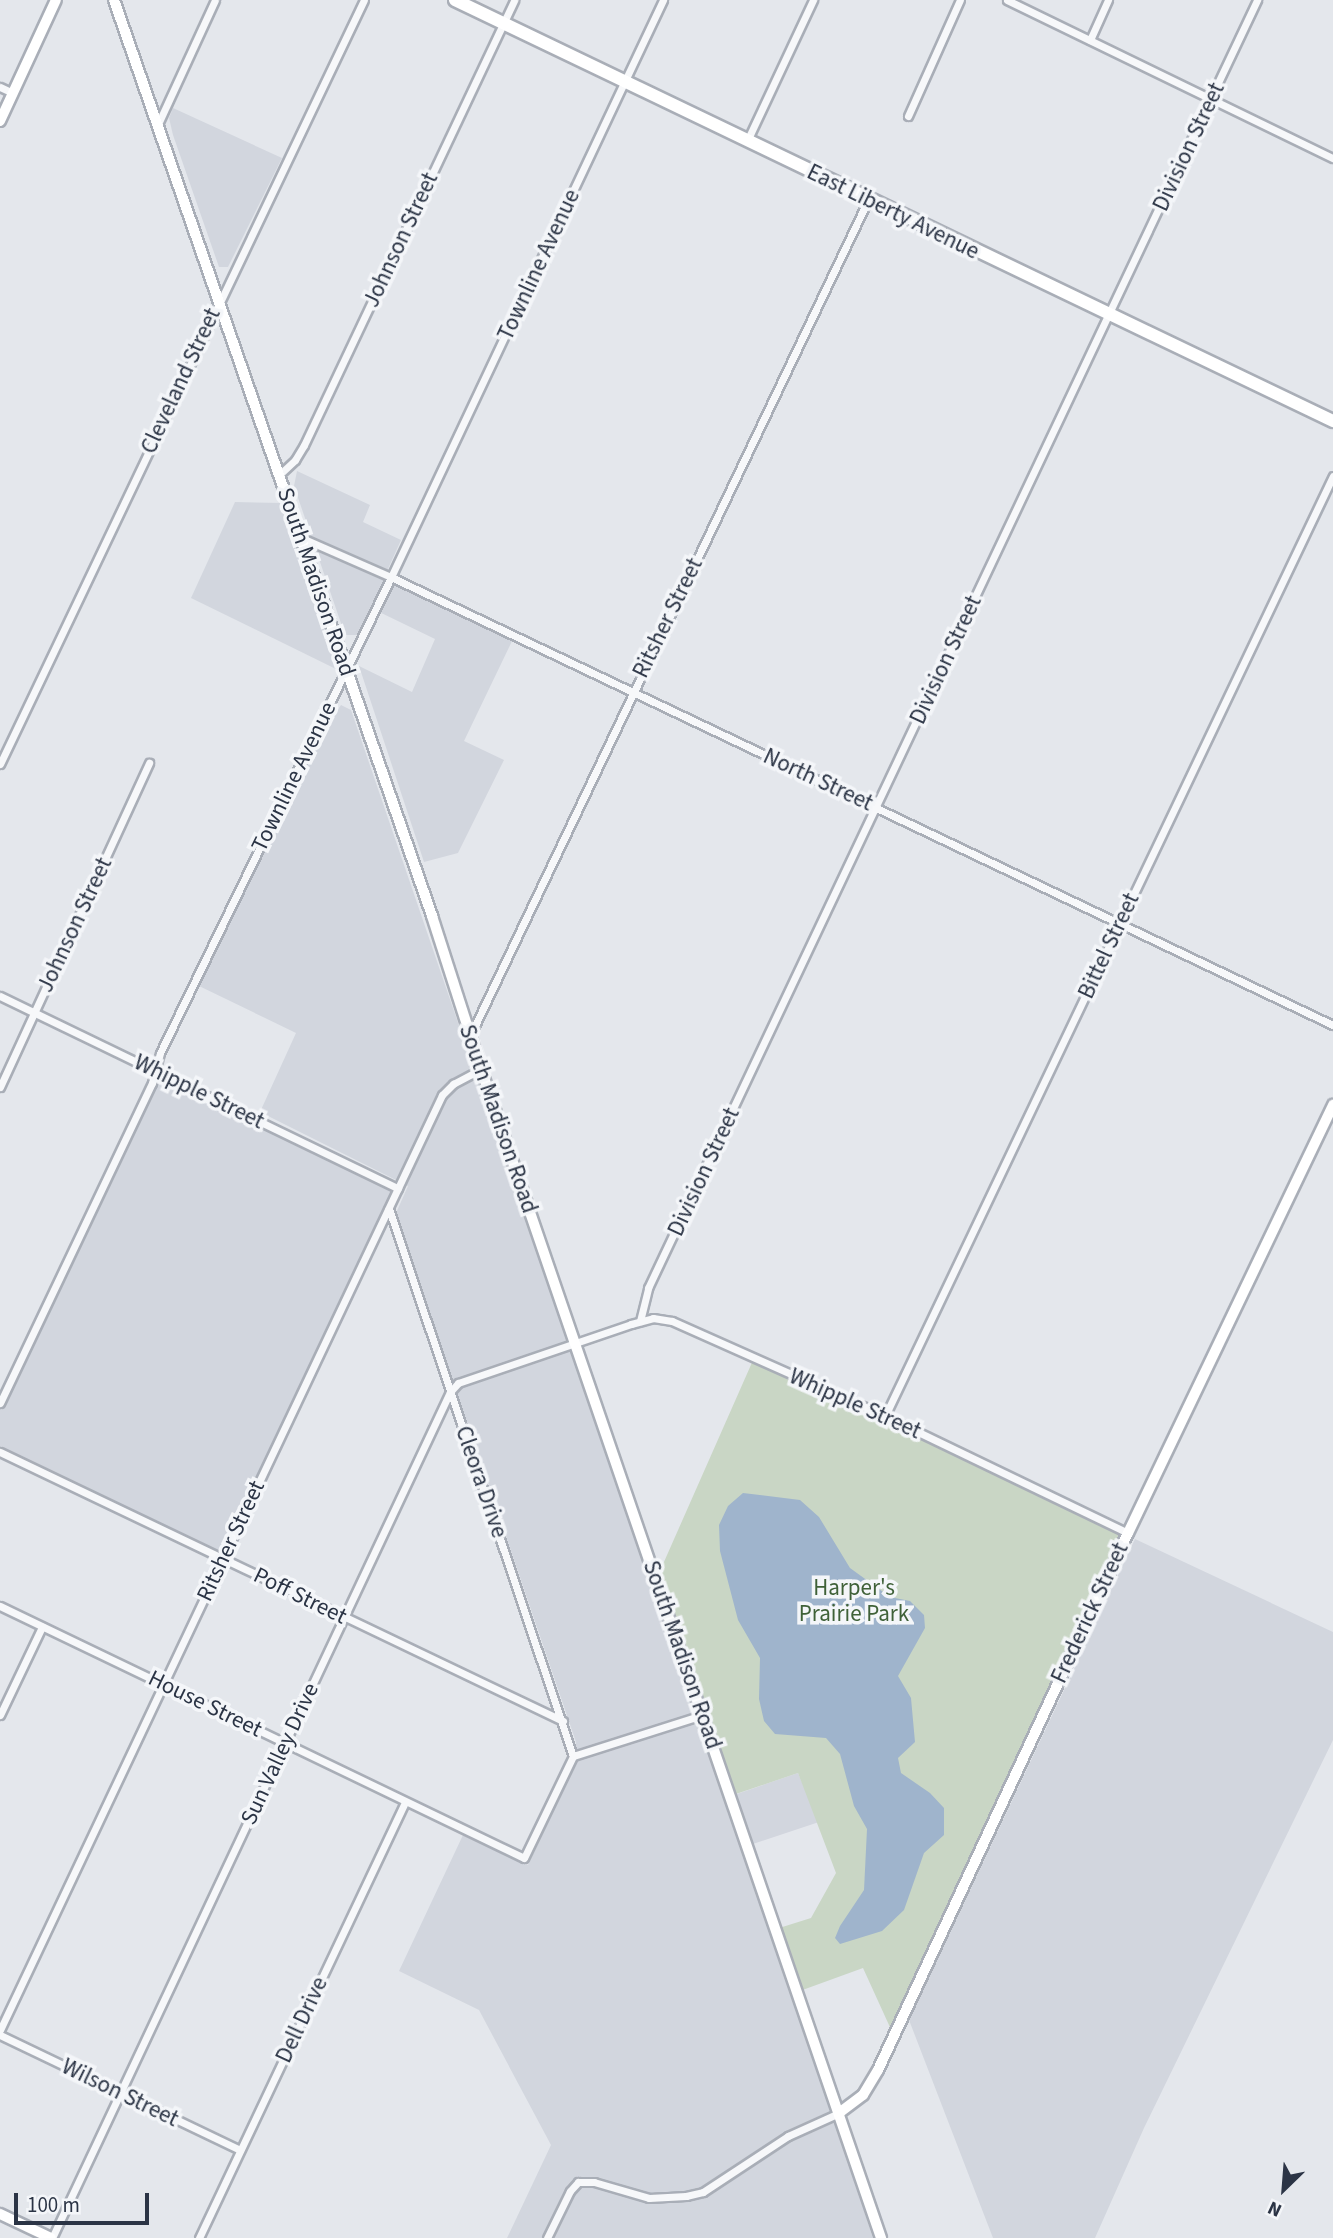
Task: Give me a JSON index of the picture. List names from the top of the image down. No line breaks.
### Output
{"streets":{"main road":["East Liberty Avenue","South Madison Road","Frederick Street"],"street":["Division Street","Johnson Street","Townline Avenue","Cleveland Street","Ritsher Street","North Street","Bittel Street","Whipple Street","Cleora Drive","Poff Street","House Street","Sun Valley Drive","Dell Drive","Wilson Street"]},"crossings":[["Division Street","East Liberty Avenue"],["Division Street","North Street"],["Division Street","Whipple Street"],["East Liberty Avenue","Johnson Street"],["East Liberty Avenue","Townline Avenue"],["East Liberty Avenue","Ritsher Street"],["Johnson Street","South Madison Road"],["Johnson Street","Whipple Street"],["Townline Avenue","South Madison Road"],["Townline Avenue","North Street"],["Townline Avenue","Whipple Street"],["Cleveland Street","South Madison Road"],["South Madison Road","Ritsher Street"],["South Madison Road","North Street"],["South Madison Road","Whipple Street"],["South Madison Road","Frederick Street"],["Ritsher Street","North Street"],["Ritsher Street","Whipple Street"],["Ritsher Street","Cleora Drive"],["Ritsher Street","Poff Street"],["Ritsher Street","House Street"],["Ritsher Street","Wilson Street"],["North Street","Bittel Street"],["Bittel Street","Whipple Street"],["Whipple Street","Frederick Street"],["Cleora Drive","Poff Street"],["Cleora Drive","House Street"],["Cleora Drive","Sun Valley Drive"],["Poff Street","Sun Valley Drive"],["House Street","Sun Valley Drive"],["House Street","Dell Drive"],["Sun Valley Drive","Wilson Street"],["Dell Drive","Wilson Street"]],"parks":["Harper's Prairie Park"],"scale_bar":"100 m","north":"bottom left"}
